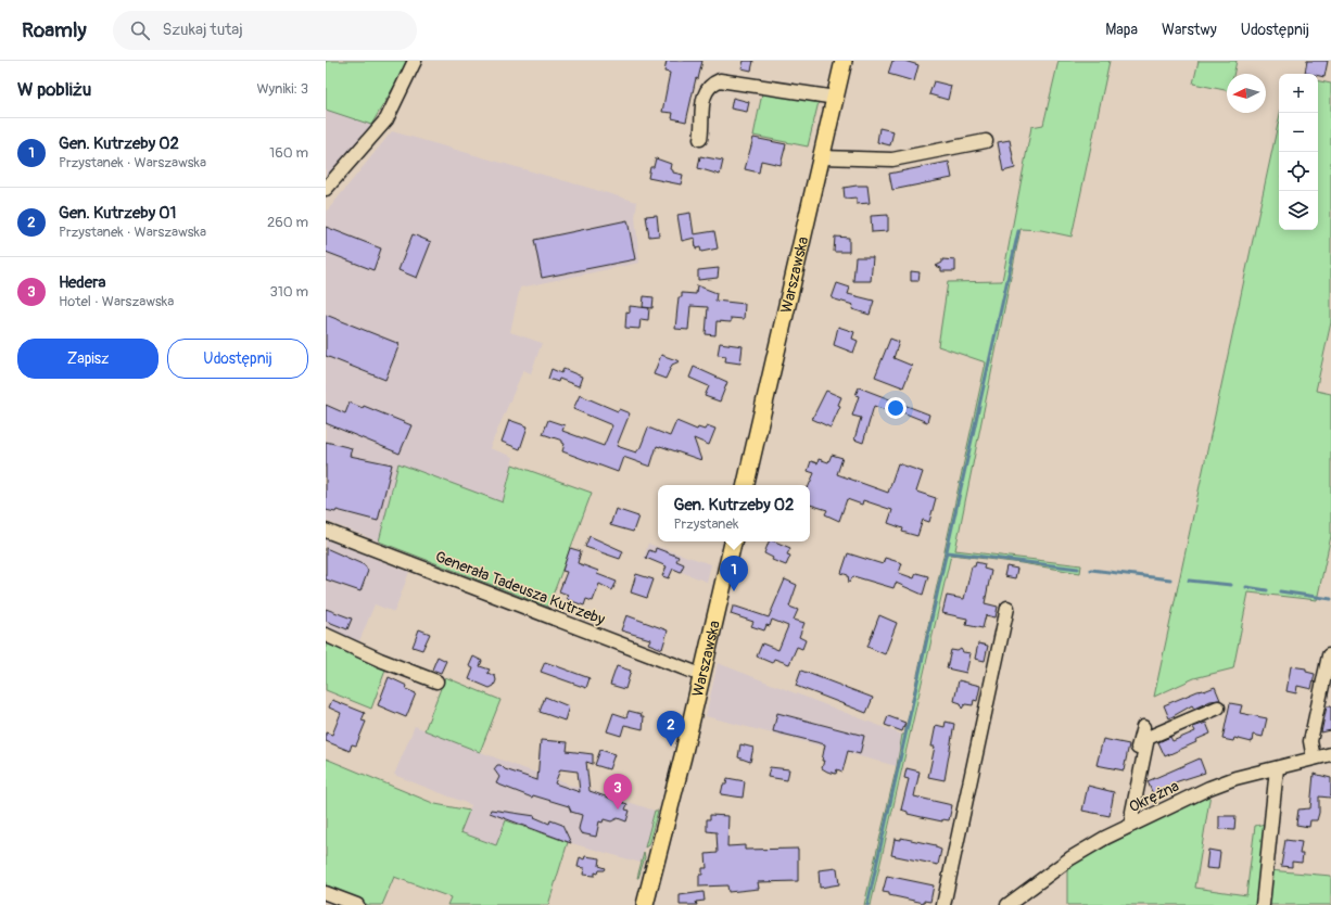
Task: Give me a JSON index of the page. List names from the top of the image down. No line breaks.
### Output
{"streets":{"main road":["Warszawska"],"street":["Generała Tadeusza Kutrzeby","Okrężna"]},"crossings":[["Warszawska","Generała Tadeusza Kutrzeby"]],"north":"left","page":{"header":"Roamly","search":"Szukaj tutaj","nav":["Mapa","Warstwy","Udostępnij"],"heading":["W pobliżu","Wyniki: 3"],"map_buttons":["+","−"],"list":[{"mark":"1","name":"Gen. Kutrzeby 02","note":"Przystanek · Warszawska","value":"160 m"},{"mark":"2","name":"Gen. Kutrzeby 01","note":"Przystanek · Warszawska","value":"260 m"},{"mark":"3","name":"Hedera","note":"Hotel · Warszawska","value":"310 m"}],"buttons":["Zapisz","Udostępnij"],"popup":["Gen. Kutrzeby 02","Przystanek"],"pins":["1","2","3"]}}
